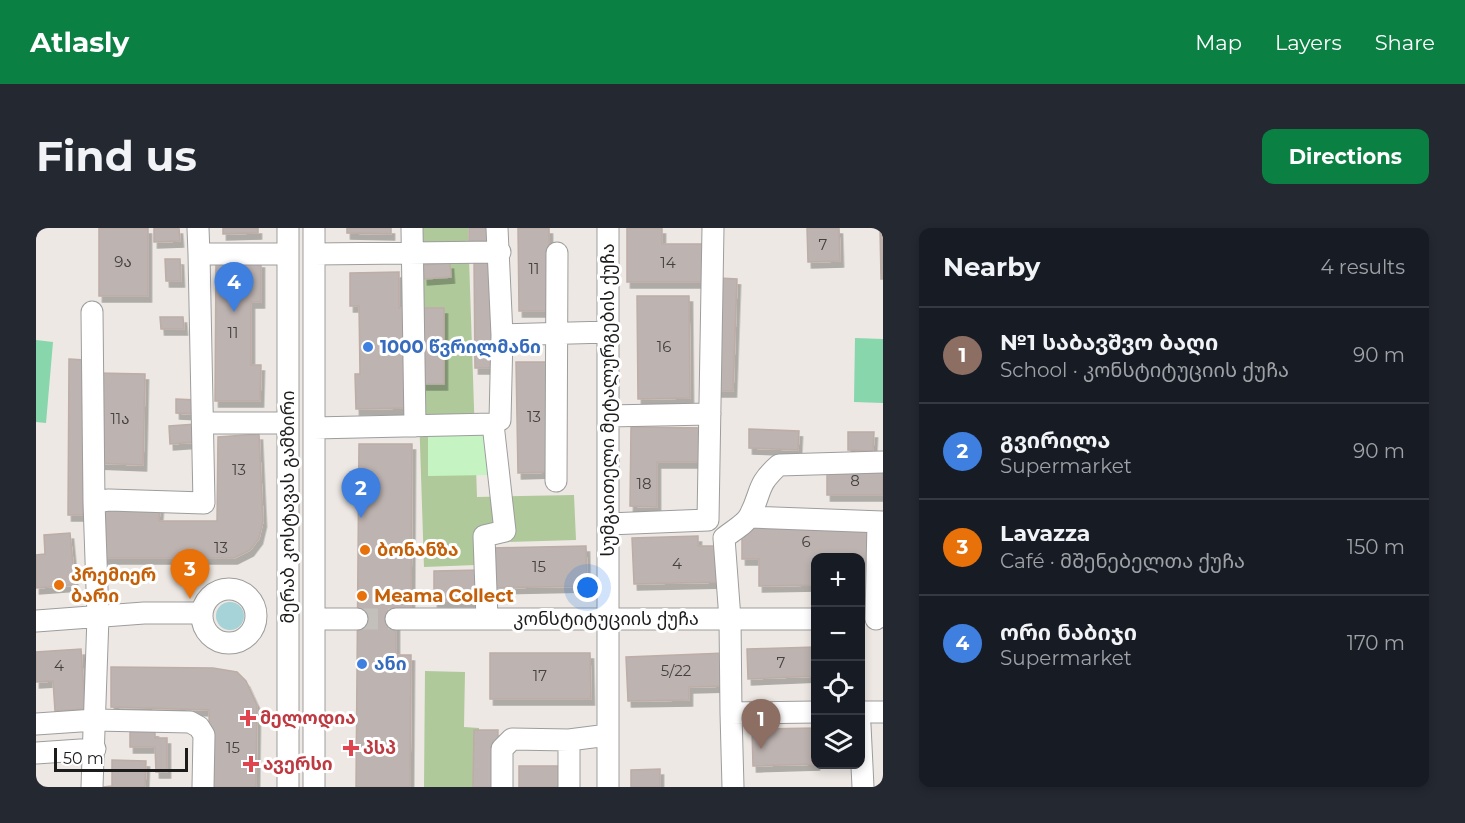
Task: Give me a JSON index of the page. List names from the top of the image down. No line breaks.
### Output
{"streets":{"street":["სუმგაითელი მეტალურგების ქუჩა","მერაბ კოსტავას გამზირი","კონსტიტუციის ქუჩა"]},"crossings":[["სუმგაითელი მეტალურგების ქუჩა","კონსტიტუციის ქუჩა"]],"places":{"other":["1000 წვრილმანი","ბონანზა","პრემიერ ბარი","Meama Collect","ანი"],"health":["მელოდია","პსპ","ავერსი"]},"house_numbers":["7","9ა","14","11","11","16","13","11ა","13","8","18","6","13","4","15","7","4","5/22","17","15"],"scale_bar":"50 m","page":{"header":"Atlasly","nav":["Map","Layers","Share"],"buttons":"Directions","title":"Find us","heading":["Nearby","4 results"],"pins":["4","2","3","1"],"list":[{"mark":"1","name":"№1 საბავშვო ბაღი","note":"School · კონსტიტუციის ქუჩა","value":"90 m"},{"mark":"2","name":"გვირილა","note":"Supermarket","value":"90 m"},{"mark":"3","name":"Lavazza","note":"Café · მშენებელთა ქუჩა","value":"150 m"},{"mark":"4","name":"ორი ნაბიჯი","note":"Supermarket","value":"170 m"}],"map_buttons":["+","−"],"scale":"50 m"}}
